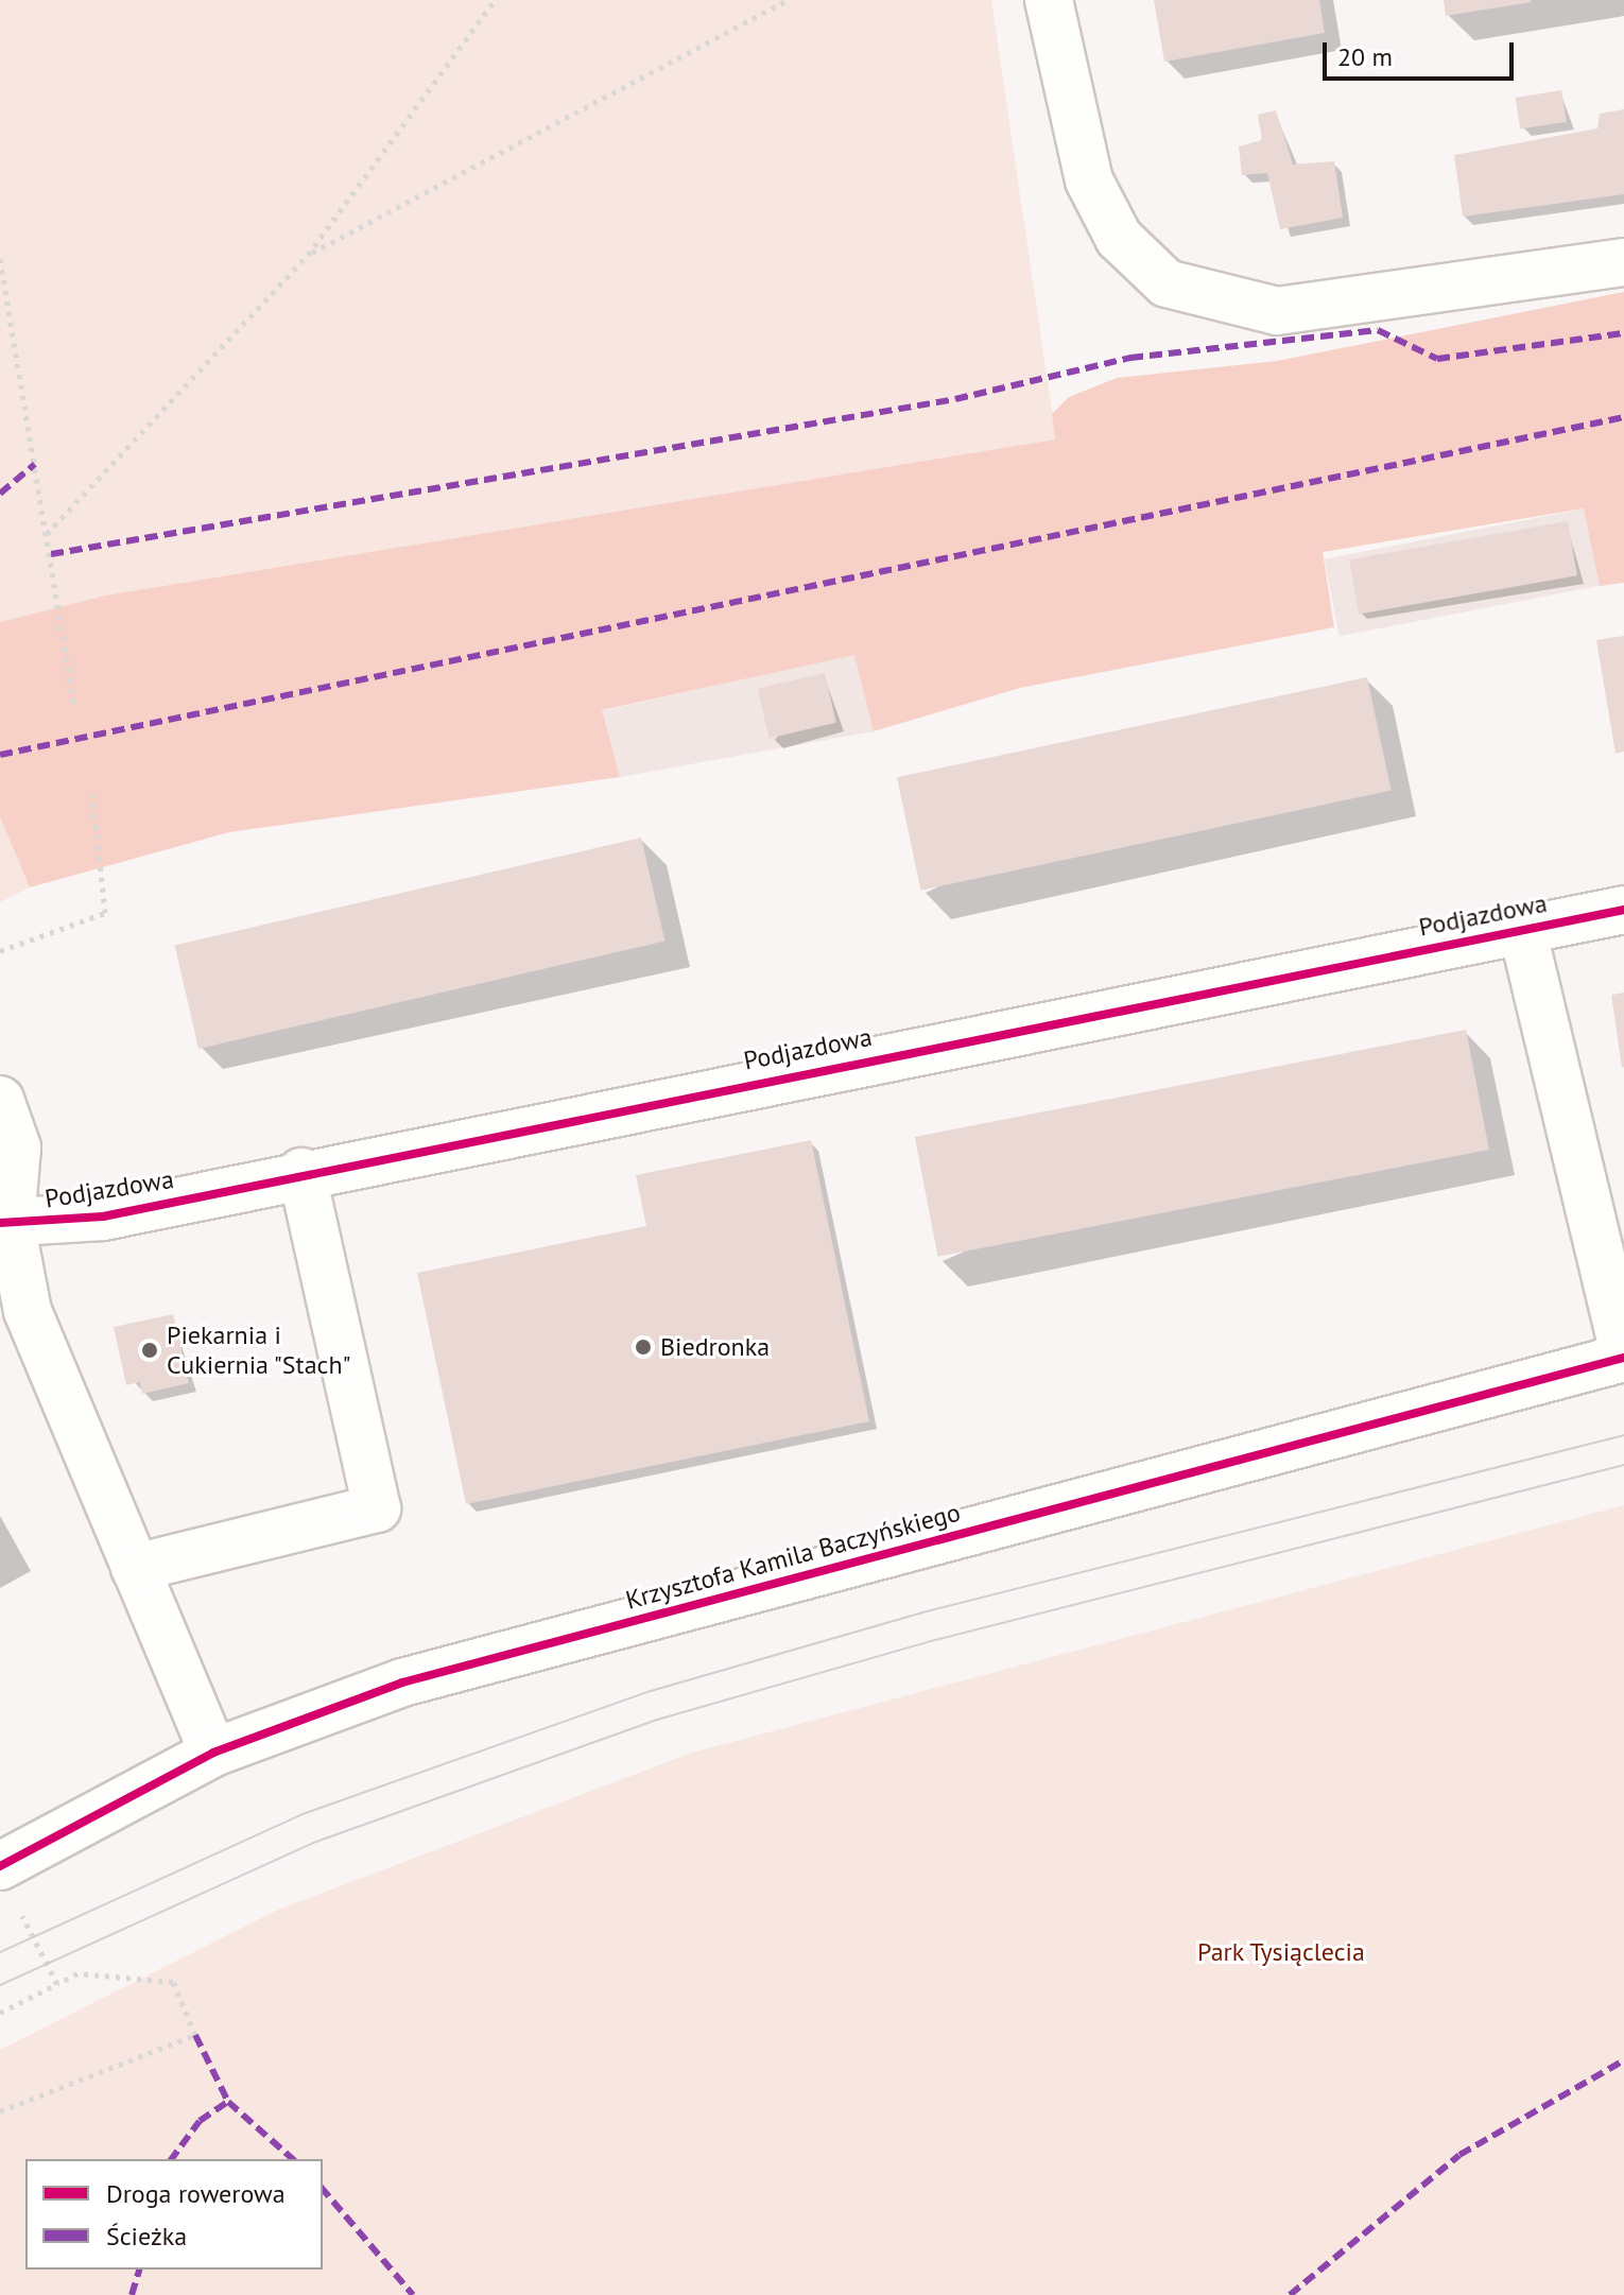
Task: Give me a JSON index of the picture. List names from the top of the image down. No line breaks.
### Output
{"streets":{"street":["Podjazdowa","Krzysztofa Kamila Baczyńskiego"]},"parks":["Park Tysiąclecia"],"places":["Biedronka","Piekarnia i Cukiernia \"Stach\""],"legend":["Droga rowerowa","Ścieżka"],"scale_bar":"20 m"}
